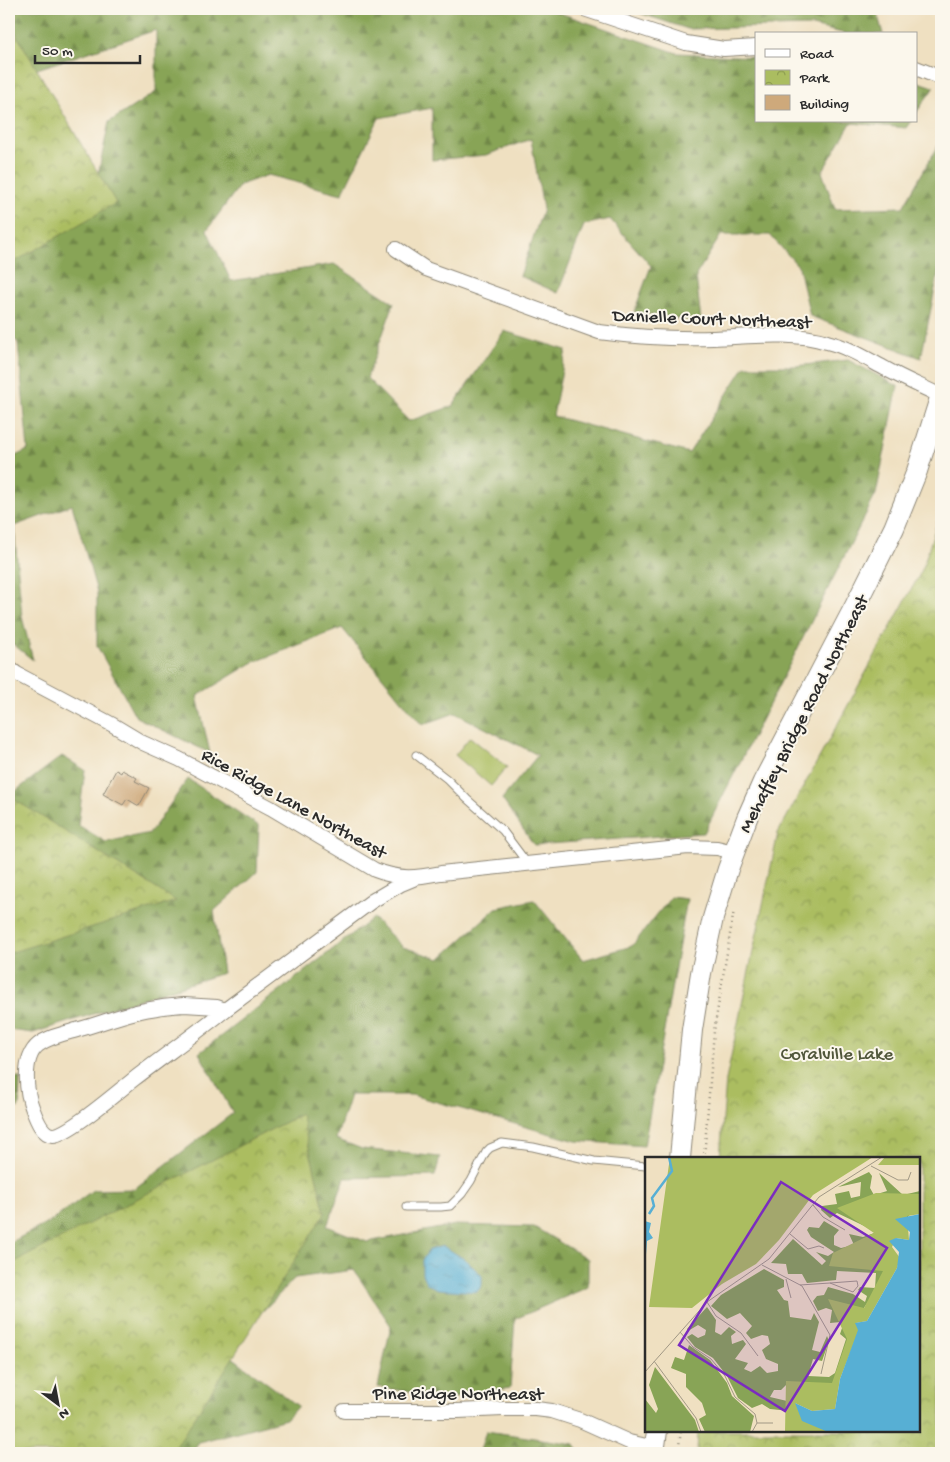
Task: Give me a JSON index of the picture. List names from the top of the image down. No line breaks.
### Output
{"streets":{"main road":["Mehaffey Bridge Road Northeast"],"street":["Danielle Court Northeast","Rice Ridge Lane Northeast","Pine Ridge Northeast"]},"crossings":[["Danielle Court Northeast","Mehaffey Bridge Road Northeast"],["Mehaffey Bridge Road Northeast","Rice Ridge Lane Northeast"]],"parks":["Coralville Lake"],"legend":["Road","Park","Building"],"scale_bar":"50 m","north":"bottom right"}
